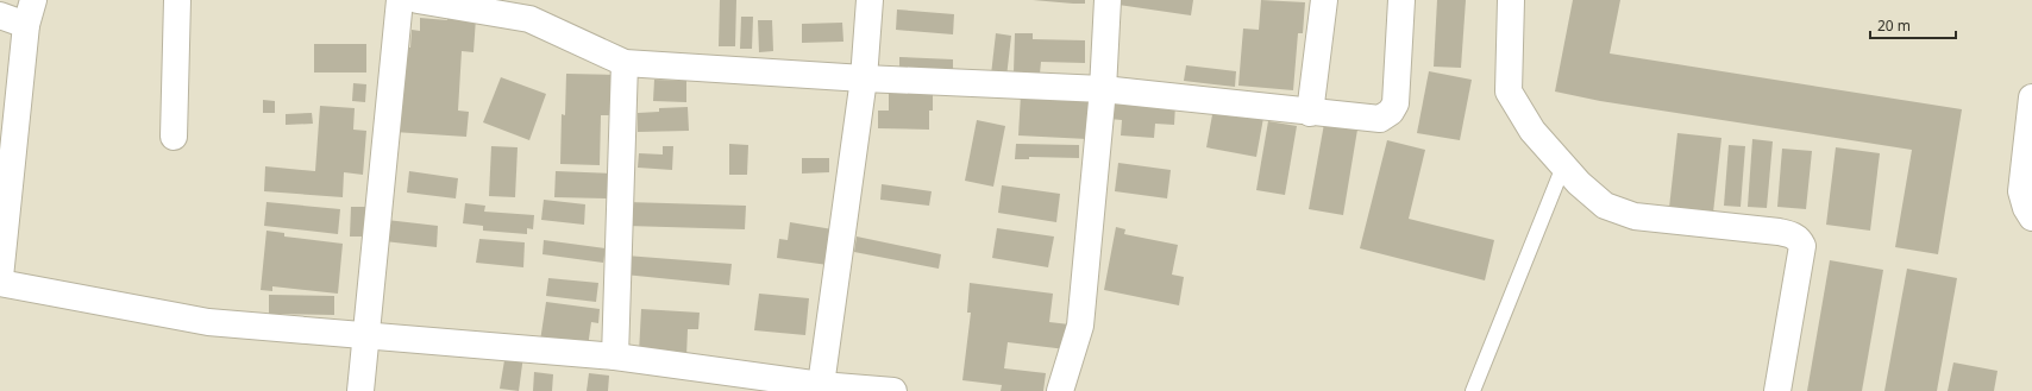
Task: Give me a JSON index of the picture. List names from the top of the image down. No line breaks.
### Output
{"scale_bar":"20 m"}
